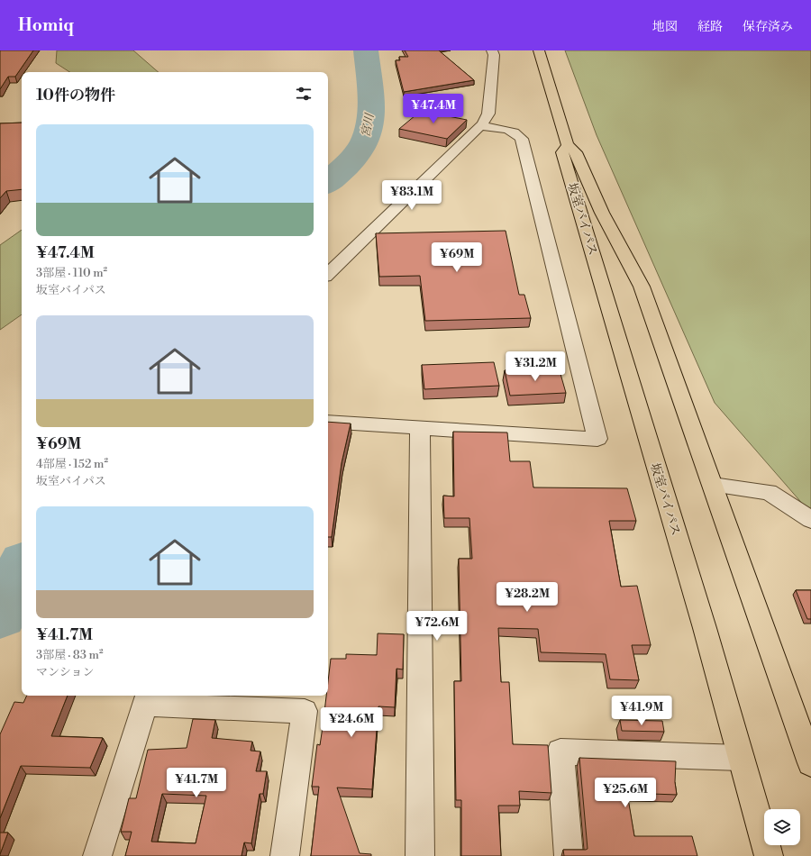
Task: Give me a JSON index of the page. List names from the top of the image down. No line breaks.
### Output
{"streets":{"highway":["坂室バイパス"]},"water":["宮川"],"page":{"header":"Homiq","nav":["地図","経路","保存済み"],"heading":"10件の物件","price":["¥47.4M","¥83.1M","¥69M","¥31.2M","¥28.2M","¥72.6M","¥41.9M","¥24.6M","¥41.7M","¥25.6M"],"list":[{"name":"¥47.4M","note":"3部屋 · 110 m² · 坂室バイパス"},{"name":"¥69M","note":"4部屋 · 152 m² · 坂室バイパス"},{"name":"¥41.7M","note":"3部屋 · 83 m² · マンション"}]}}
